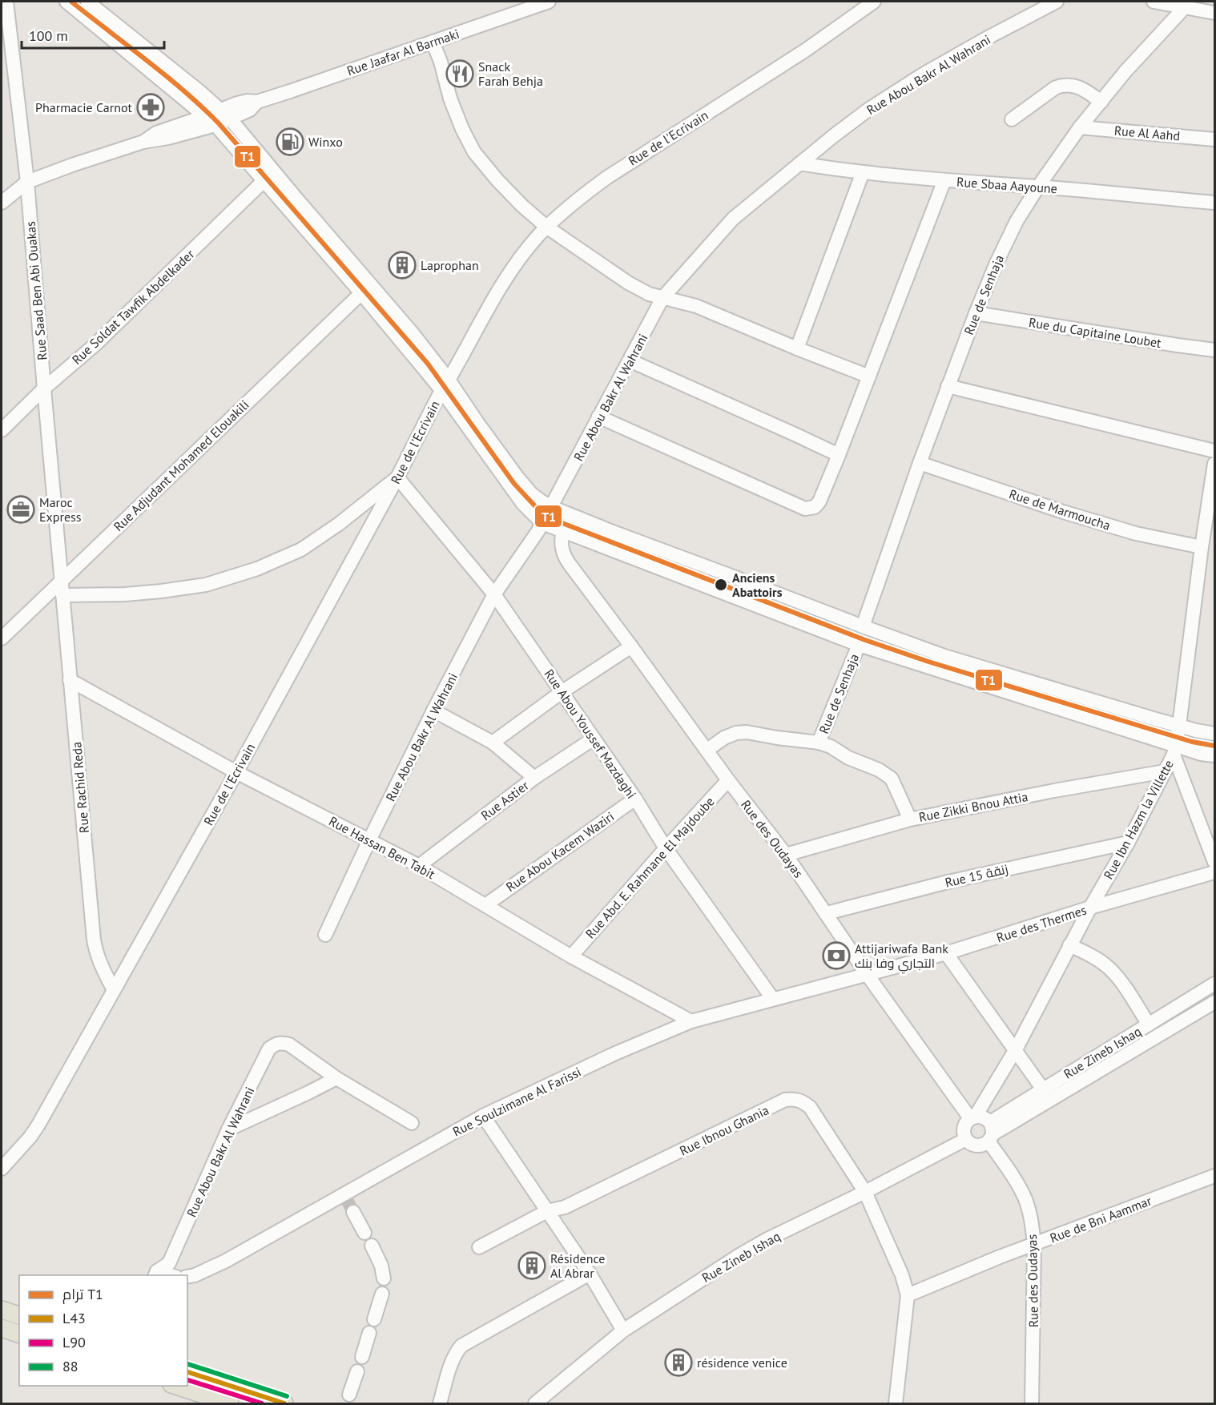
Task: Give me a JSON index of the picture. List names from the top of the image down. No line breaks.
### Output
{"streets":{"street":["Rue Jaafar Al Barmaki","Rue Abou Bakr Al Wahrani","Rue Al Aahd","Rue de l'Ecrivain","Rue Sbaa Aayoune","Rue Saad Ben Abi Ouakas","Rue de Senhaja","Rue Soldat Tawfik Abdelkader","Rue du Capitaine Loubet","Rue Adjudant Mohamed Elouakili","Rue de Marmoucha","Rue Abou Youssef Mazdaghi","Rue Rachid Reda","Rue Astier","Rue Zikki Bnou Attia","Rue Ibn Hazm la Villette","Rue des Oudayas","Rue Hassan Ben Tabit","Rue Abou Kacem Waziri","Rue Abd. E. Rahmane El Majdoube","Rue 15 زنقة","Rue des Thermes","Rue Zineb Ishaq","Rue Soulzimane Al Farissi","Rue Ibnou Ghania","Rue de Bni Aammar"]},"crossings":[["Rue Jaafar Al Barmaki","Rue Saad Ben Abi Ouakas"],["Rue Abou Bakr Al Wahrani","Rue Sbaa Aayoune"],["Rue Abou Bakr Al Wahrani","Rue Abou Youssef Mazdaghi"],["Rue Abou Bakr Al Wahrani","Rue Hassan Ben Tabit"],["Rue Al Aahd","Rue de Senhaja"],["Rue de l'Ecrivain","Rue Abou Youssef Mazdaghi"],["Rue de l'Ecrivain","Rue Rachid Reda"],["Rue de l'Ecrivain","Rue Hassan Ben Tabit"],["Rue Sbaa Aayoune","Rue de Senhaja"],["Rue Saad Ben Abi Ouakas","Rue Soldat Tawfik Abdelkader"],["Rue Saad Ben Abi Ouakas","Rue Adjudant Mohamed Elouakili"],["Rue Saad Ben Abi Ouakas","Rue Rachid Reda"],["Rue de Senhaja","Rue du Capitaine Loubet"],["Rue de Senhaja","Rue de Marmoucha"],["Rue Adjudant Mohamed Elouakili","Rue Rachid Reda"],["Rue de Marmoucha","Rue Ibn Hazm la Villette"],["Rue Abou Youssef Mazdaghi","Rue Astier"],["Rue Abou Youssef Mazdaghi","Rue Abou Kacem Waziri"],["Rue Abou Youssef Mazdaghi","Rue Abd. E. Rahmane El Majdoube"],["Rue Abou Youssef Mazdaghi","Rue Soulzimane Al Farissi"],["Rue Rachid Reda","Rue Hassan Ben Tabit"],["Rue Astier","Rue Hassan Ben Tabit"],["Rue Zikki Bnou Attia","Rue Ibn Hazm la Villette"],["Rue Zikki Bnou Attia","Rue des Oudayas"],["Rue Ibn Hazm la Villette","Rue des Oudayas"],["Rue Ibn Hazm la Villette","Rue 15 زنقة"],["Rue Ibn Hazm la Villette","Rue des Thermes"],["Rue Ibn Hazm la Villette","Rue Zineb Ishaq"],["Rue des Oudayas","Rue Abd. E. Rahmane El Majdoube"],["Rue des Oudayas","Rue 15 زنقة"],["Rue des Oudayas","Rue des Thermes"],["Rue des Oudayas","Rue Zineb Ishaq"],["Rue des Oudayas","Rue Soulzimane Al Farissi"],["Rue des Oudayas","Rue de Bni Aammar"],["Rue Hassan Ben Tabit","Rue Abou Kacem Waziri"],["Rue Hassan Ben Tabit","Rue Abd. E. Rahmane El Majdoube"],["Rue Hassan Ben Tabit","Rue Soulzimane Al Farissi"],["Rue des Thermes","Rue Soulzimane Al Farissi"],["Rue Zineb Ishaq","Rue Ibnou Ghania"],["Rue Ibnou Ghania","Rue de Bni Aammar"]],"places":{"restaurant":["Snack Farah Behja"],"pharmacy":["Pharmacie Carnot"],"fuel station":["Winxo"],"building":["Laprophan","Résidence Al Abrar","résidence venice"],"office":["Maroc Express"],"other":["Anciens Abattoirs"],"bank":["Attijariwafa Bank التجاري وفا بنك"]},"lines":["tram line T1","transit line 88","transit line L43","transit line L90"],"legend":["ترام T1","L43","L90","88"],"scale_bar":"100 m"}
